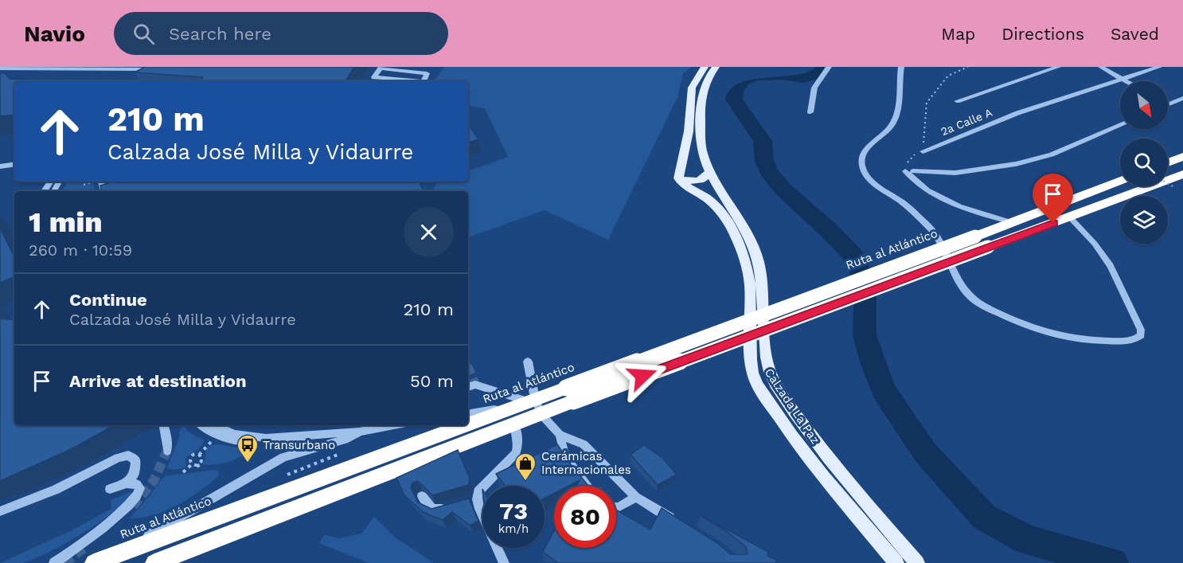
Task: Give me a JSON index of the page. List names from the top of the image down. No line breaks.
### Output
{"streets":{"highway":["Ruta al Atlántico"],"main road":["Calzada La Paz"],"street":["2a Calle A"]},"places":{"bus stop":["Transurbano"],"shop":["Cerámicas Internacionales"]},"north":"bottom right","page":{"header":"Navio","search":"Search here","nav":["Map","Directions","Saved"],"turn":["210 m","Calzada José Milla y Vidaurre"],"heading":["1 min","260 m · 10:59"],"list":[{"name":"Continue","note":"Calzada José Milla y Vidaurre","value":"210 m"},{"name":"Arrive at destination","value":"50 m"}],"speed":"73 km/h","limit":"80"}}
